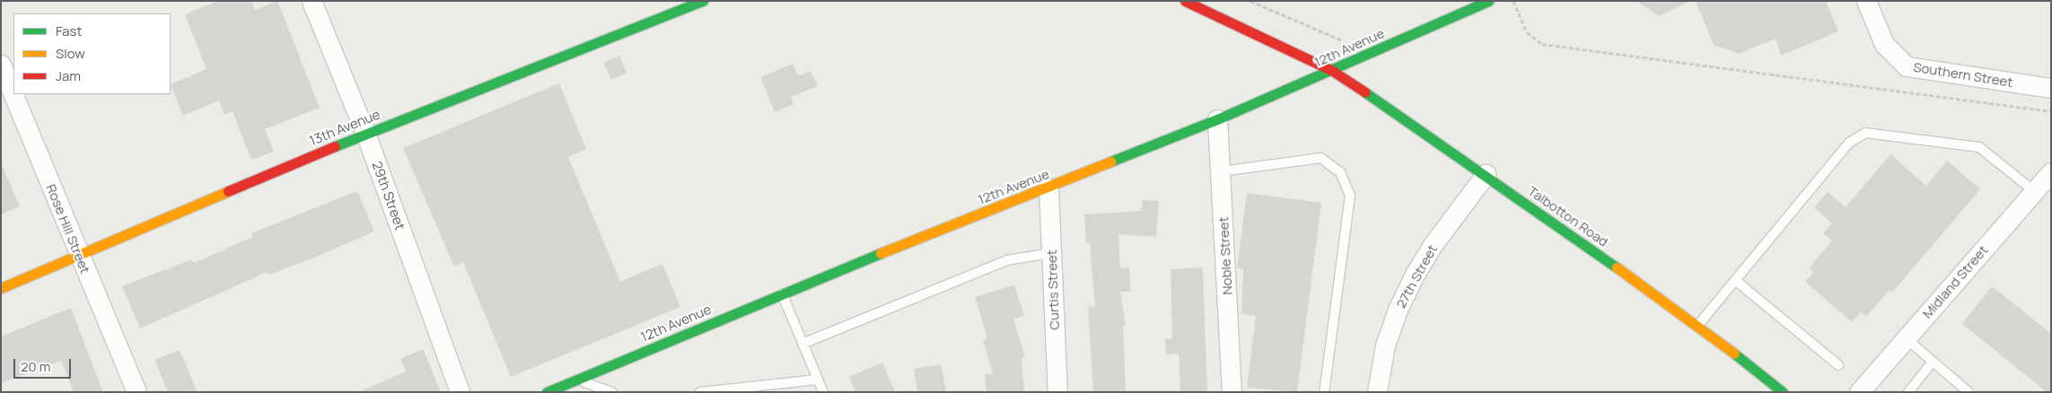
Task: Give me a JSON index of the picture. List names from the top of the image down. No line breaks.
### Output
{"streets":{"street":["12th Avenue","Southern Street","13th Avenue","29th Street","Talbotton Road","Rose Hill Street","Noble Street","27th Street","Midland Street","Curtis Street"]},"crossings":[["12th Avenue","Talbotton Road"],["12th Avenue","Noble Street"],["12th Avenue","Curtis Street"],["13th Avenue","29th Street"],["13th Avenue","Rose Hill Street"],["Talbotton Road","27th Street"]],"legend":["Fast","Slow","Jam"],"scale_bar":"20 m"}
